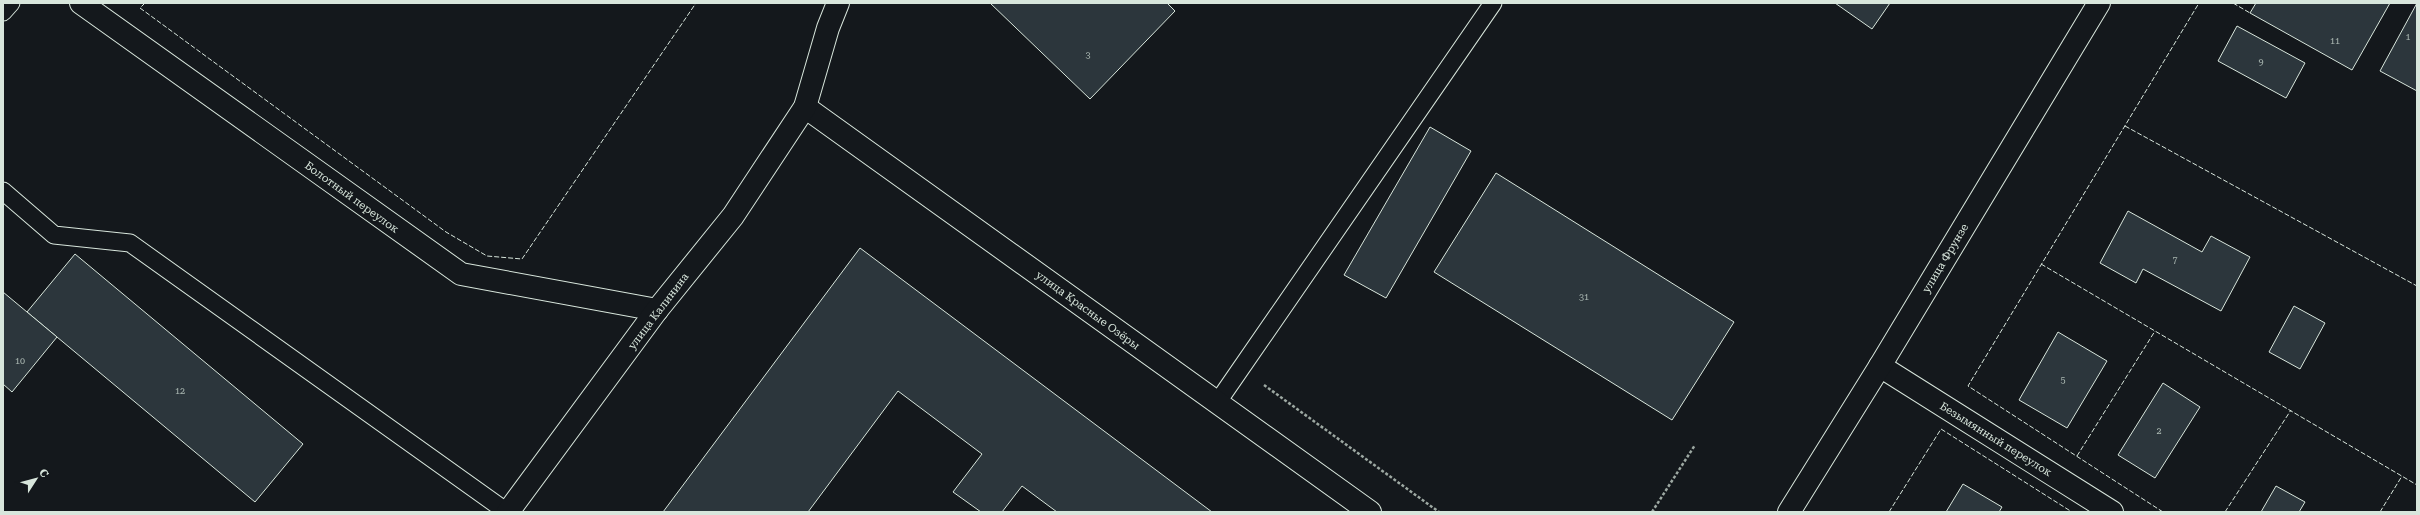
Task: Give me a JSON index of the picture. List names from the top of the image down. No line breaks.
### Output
{"streets":{"street":["Болотный переулок","улица Фрунзе","улица Красные Озёры","улица Калинина","Безымянный переулок"]},"crossings":[["Болотный переулок","улица Калинина"],["улица Фрунзе","Безымянный переулок"],["улица Красные Озёры","улица Калинина"]],"house_numbers":["1","11","3","9","7","31","10","5","12","2"],"north":"top right"}
